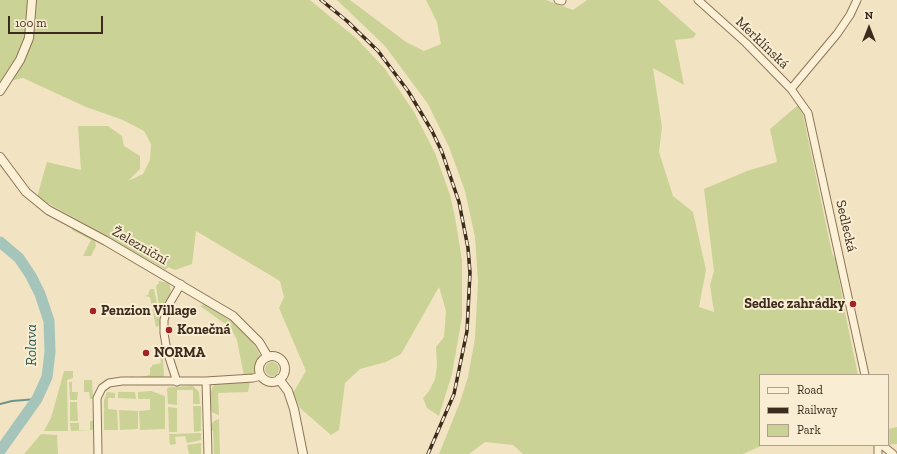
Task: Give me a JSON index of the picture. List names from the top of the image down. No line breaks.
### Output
{"streets":{"street":["Merklínská","Sedlecká","Železniční"]},"crossings":[["Merklínská","Sedlecká"]],"water":["Rolava"],"places":["Sedlec zahrádky","Penzion Village","Konečná","NORMA"],"legend":["Road","Railway","Park"],"scale_bar":"100 m","north":"top"}
